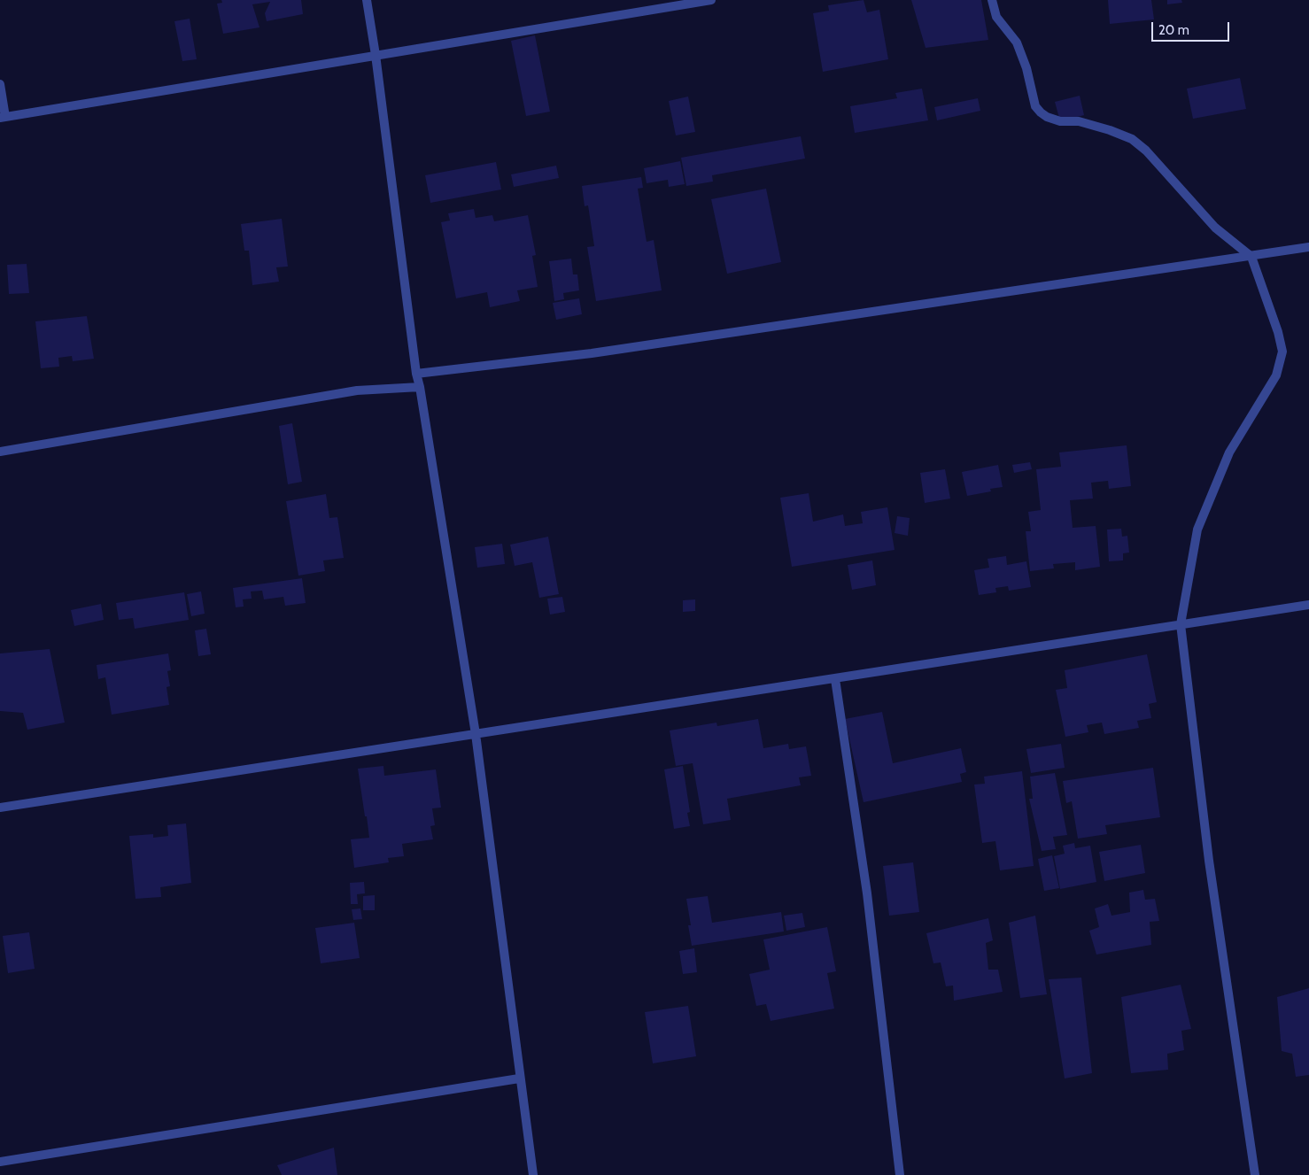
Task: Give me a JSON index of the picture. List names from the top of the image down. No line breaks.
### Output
{"scale_bar":"20 m"}
